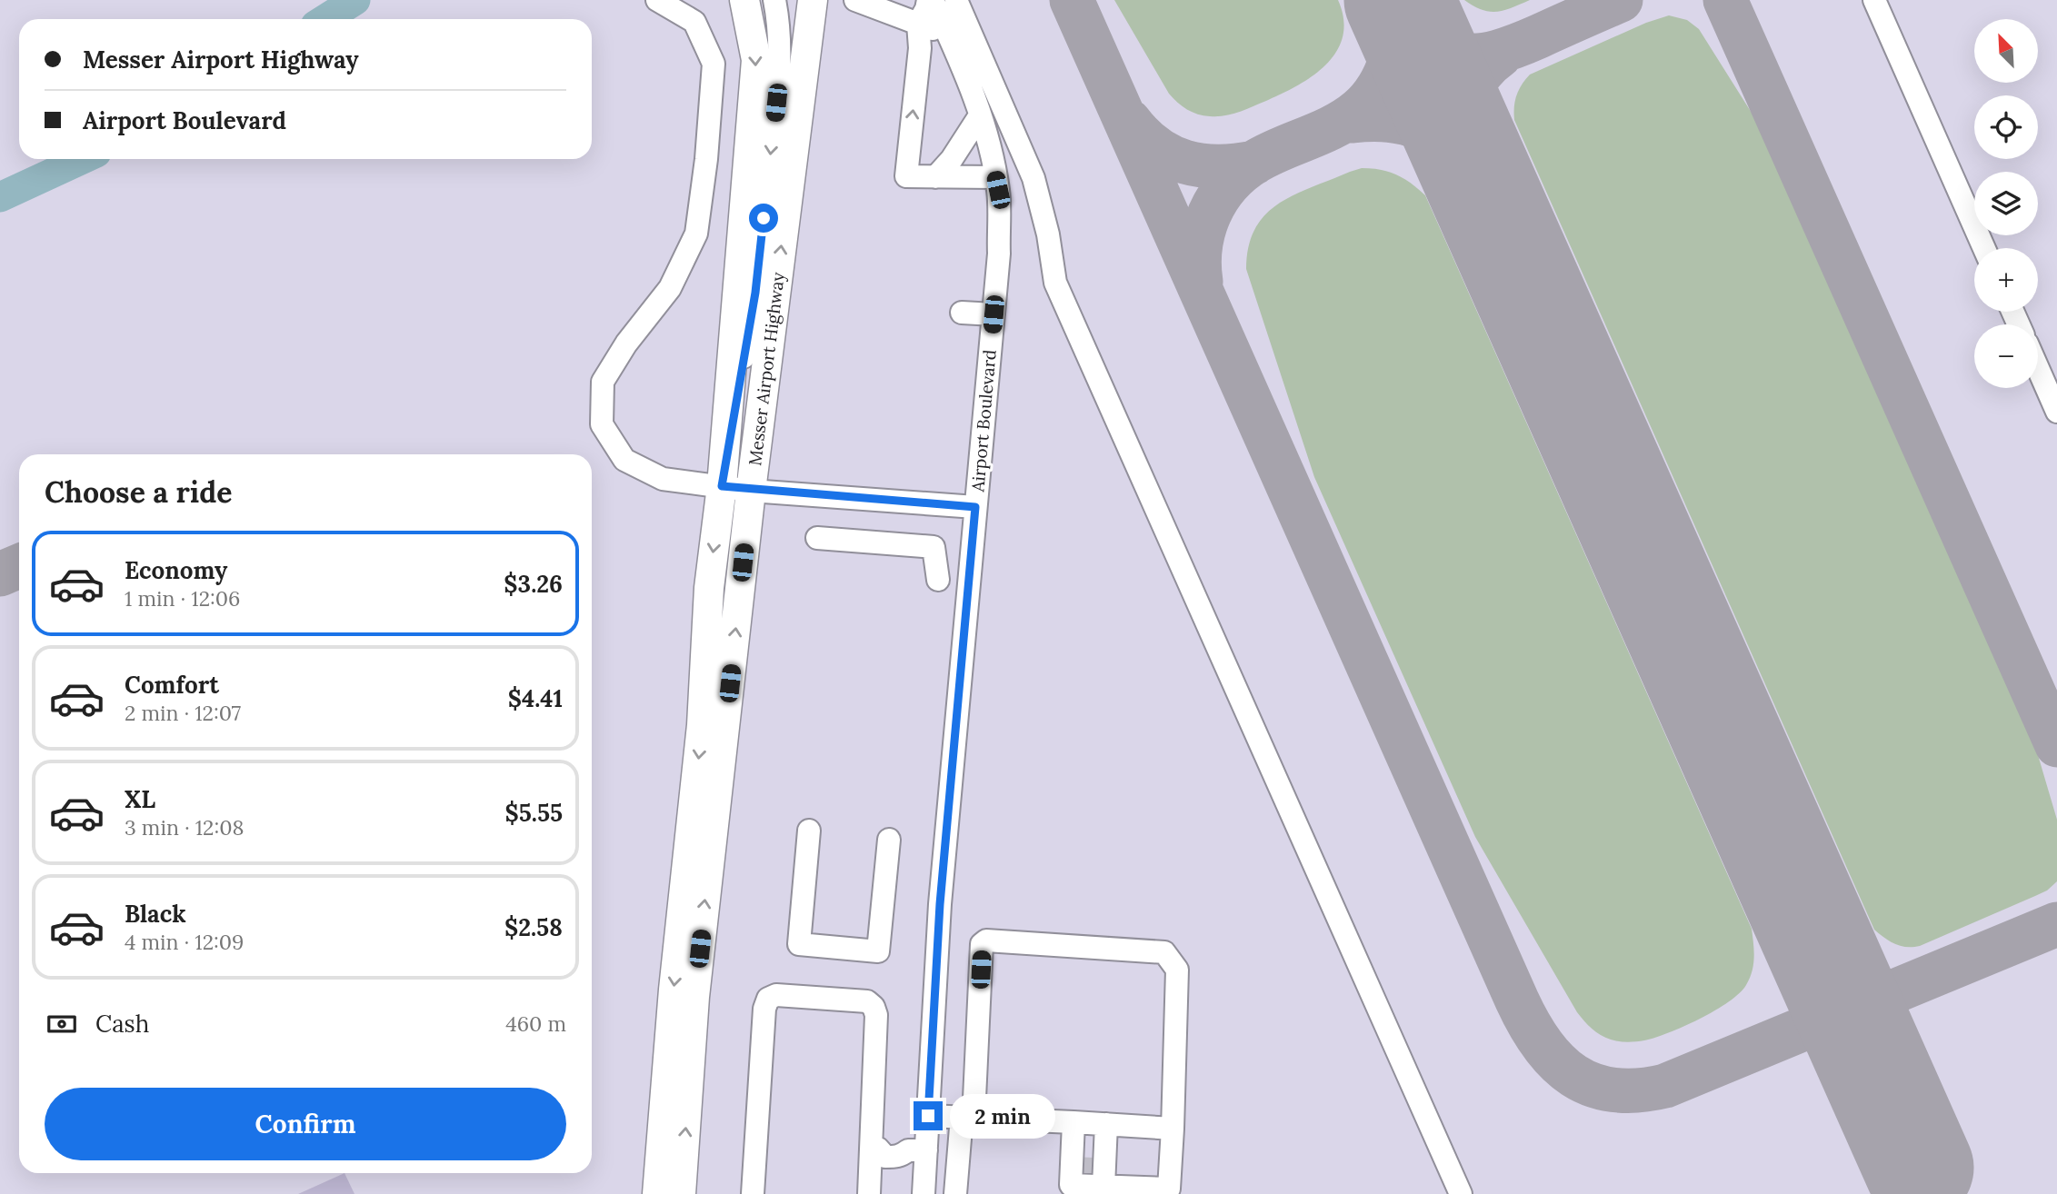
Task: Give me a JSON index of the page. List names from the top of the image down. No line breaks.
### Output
{"streets":{"main road":["Messer Airport Highway"],"street":["Airport Boulevard"]},"north":"top left","page":{"map_buttons":["+","−"],"banner":["Messer Airport Highway","Airport Boulevard"],"heading":"Choose a ride","list":[{"name":"Economy","note":"1 min · 12:06","value":"$3.26"},{"name":"Comfort","note":"2 min · 12:07","value":"$4.41"},{"name":"XL","note":"3 min · 12:08","value":"$5.55"},{"name":"Black","note":"4 min · 12:09","value":"$2.58"}],"pay":["Cash","460 m"],"buttons":"Confirm","bubble":"2 min"}}
